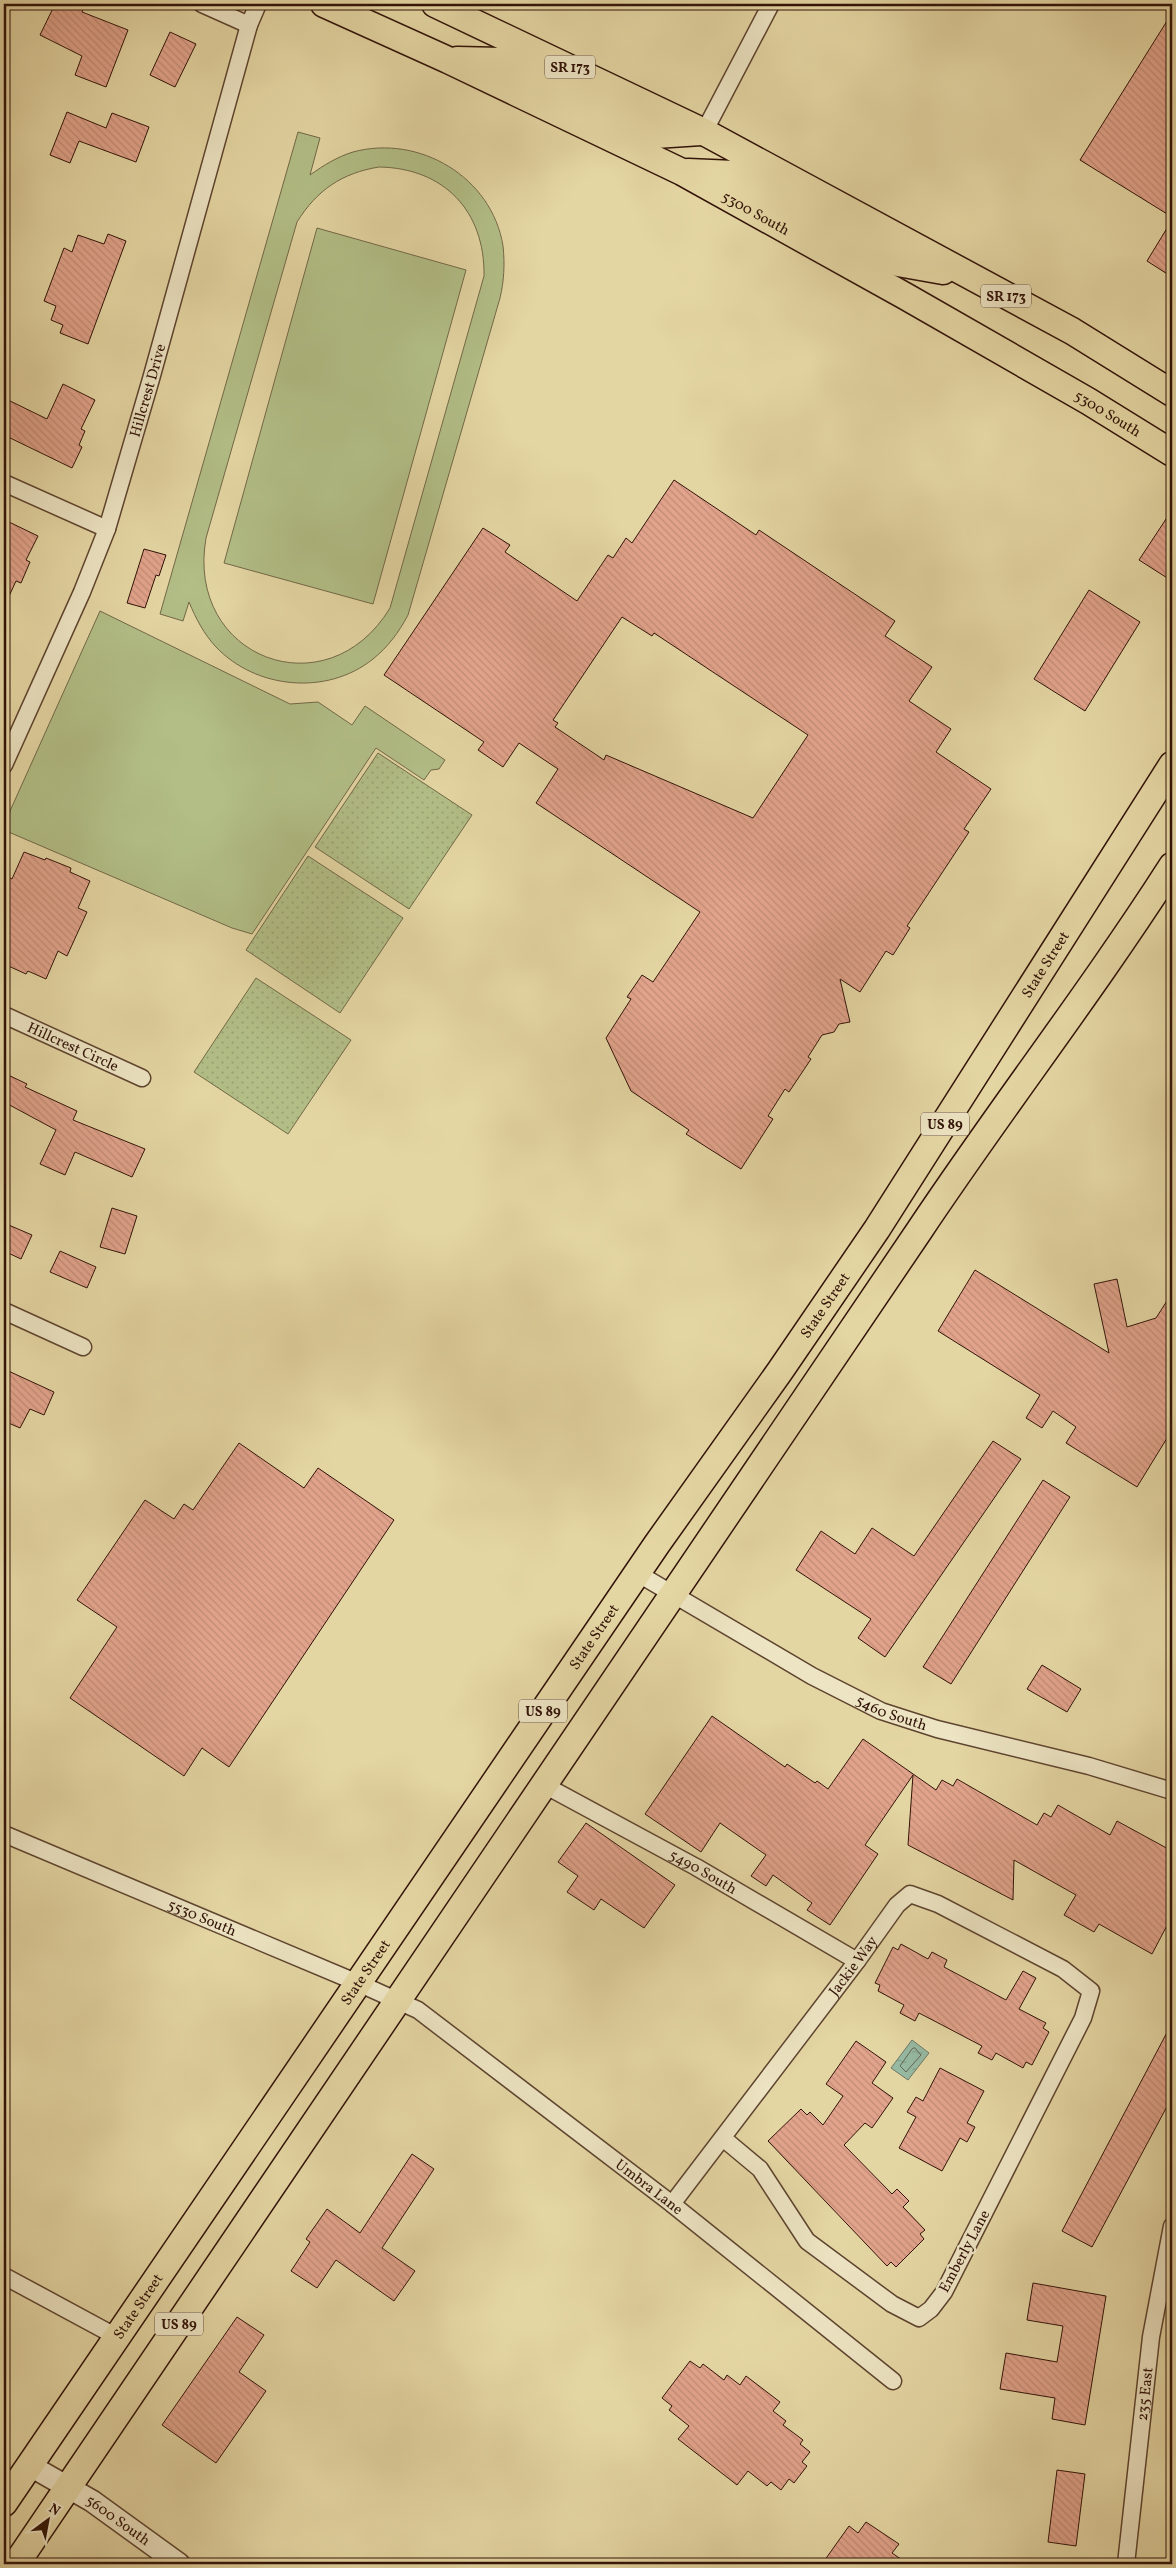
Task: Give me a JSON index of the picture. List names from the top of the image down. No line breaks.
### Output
{"streets":{"main road":["SR 173","5300 South","State Street","US 89"],"street":["Hillcrest Drive","Hillcrest Circle","5460 South","5490 South","5530 South","Jackie Way","Umbra Lane","Emberly Lane","235 East","5600 South"]},"crossings":[["State Street","5460 South"],["State Street","5530 South"],["State Street","5600 South"],["US 89","5460 South"],["US 89","5490 South"],["US 89","5530 South"],["US 89","Umbra Lane"],["US 89","5600 South"],["5490 South","Jackie Way"],["5530 South","Umbra Lane"],["Jackie Way","Umbra Lane"],["Jackie Way","Emberly Lane"]],"north":"top right"}
